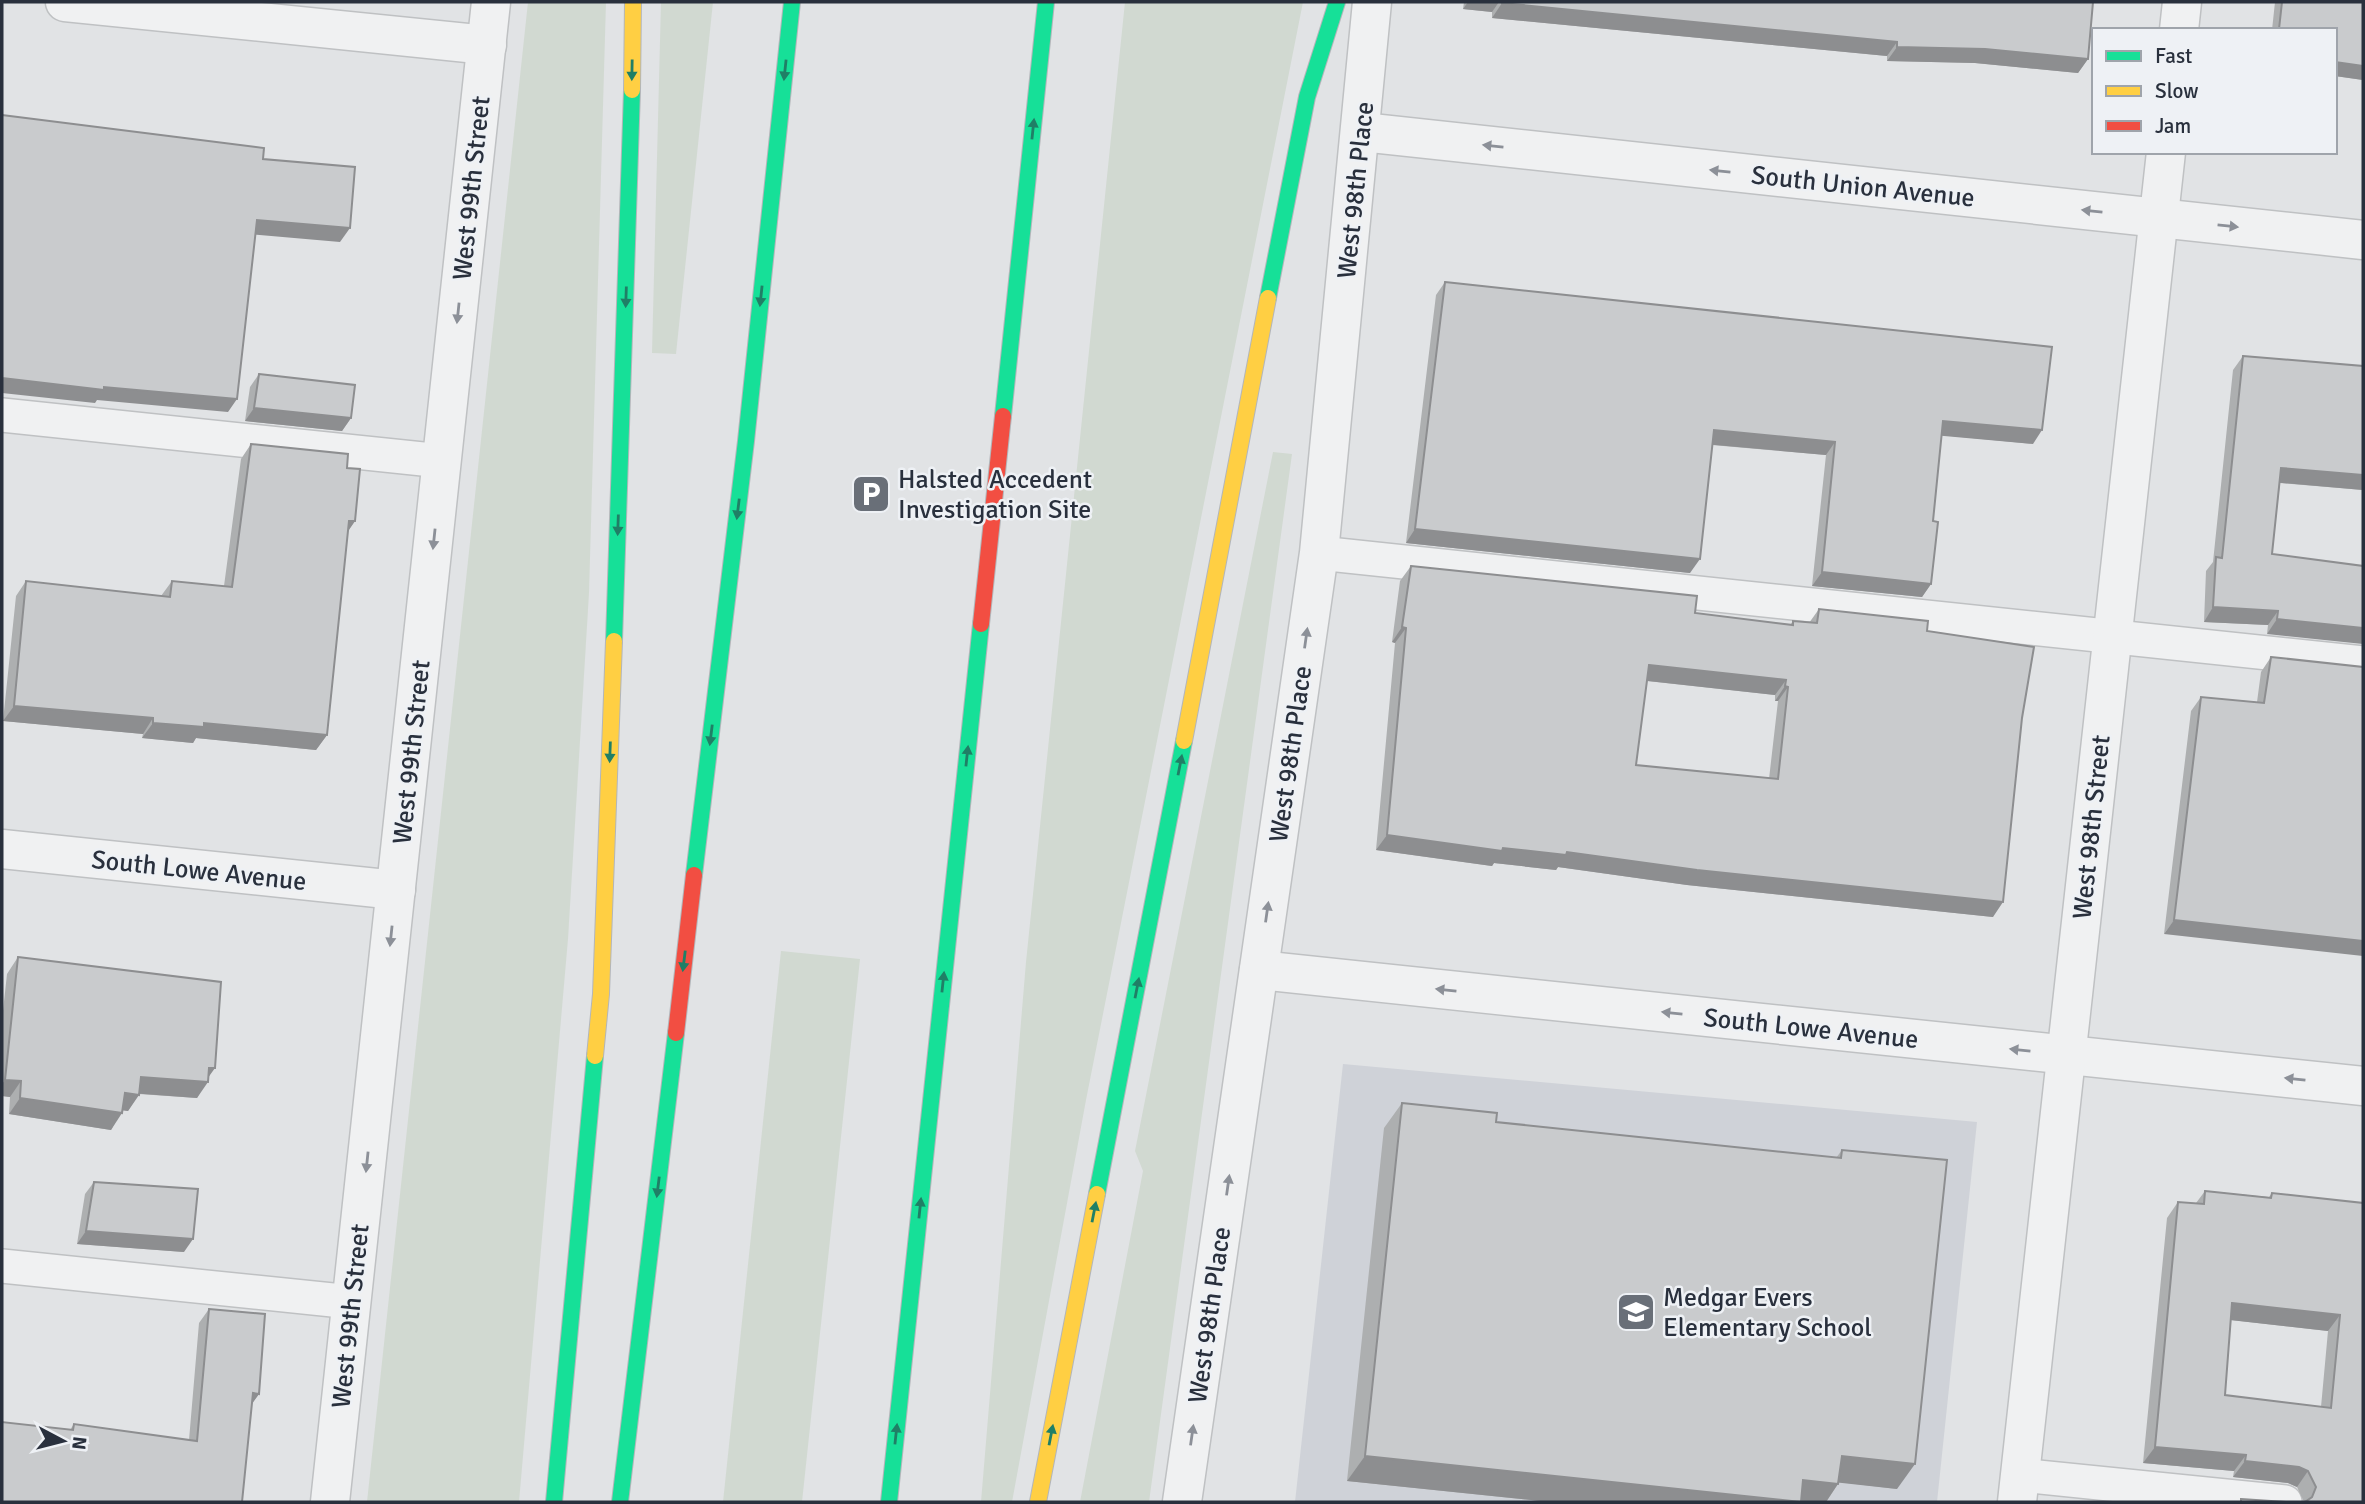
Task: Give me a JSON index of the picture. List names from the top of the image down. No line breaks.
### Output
{"streets":{"street":["South Union Avenue","West 99th Street","West 98th Place","West 98th Street","South Lowe Avenue"]},"crossings":[["South Union Avenue","West 98th Place"],["South Union Avenue","West 98th Street"],["West 99th Street","South Lowe Avenue"],["West 98th Place","South Lowe Avenue"],["West 98th Street","South Lowe Avenue"]],"one_way":["West 99th Street","West 98th Place","South Lowe Avenue"],"places":{"parking":["Halsted Accedent Investigation Site"],"school or university":["Medgar Evers Elementary School"]},"legend":["Fast","Slow","Jam"],"north":"right"}
